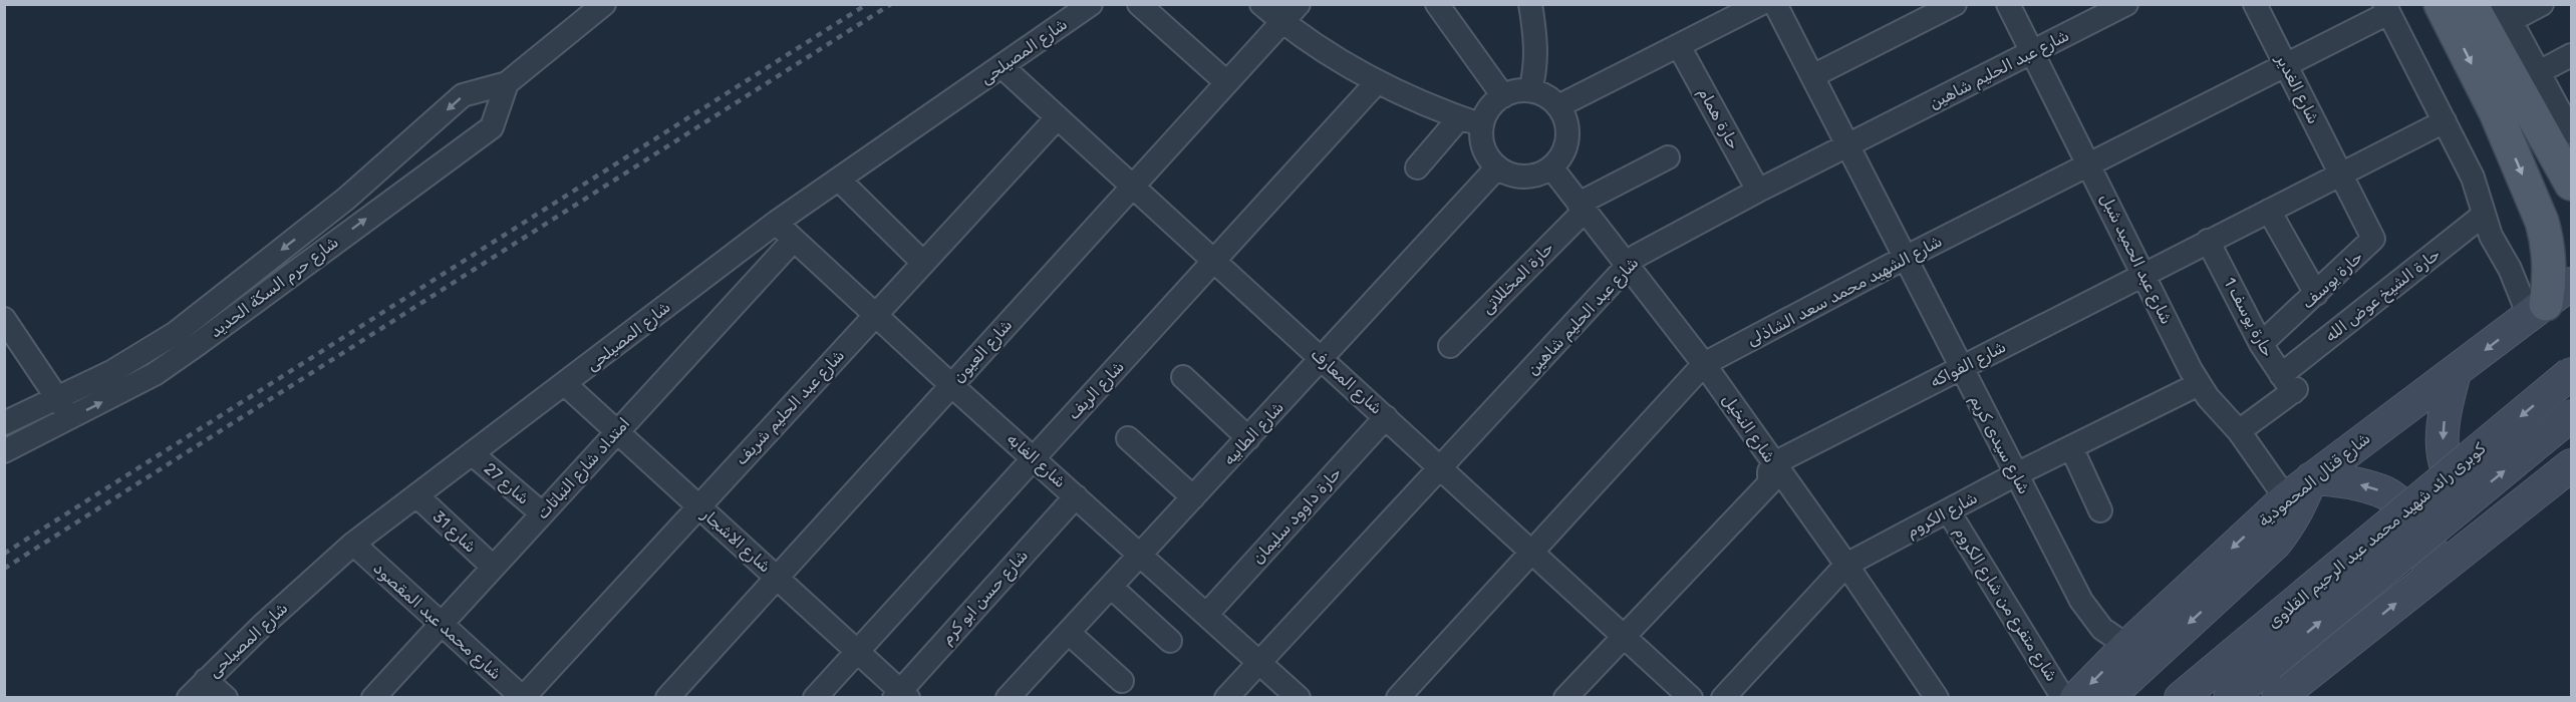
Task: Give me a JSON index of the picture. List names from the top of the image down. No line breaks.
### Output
{"streets":{"street":["شارع المصيلحى","شارع عبد الحليم شاهين","شارع الغدير","حارة همام","شارع عبد الحميد شبل","حارة المخللاتى","حارة يوسف","شارع حرم السكة الحديد","شارع الشهيد محمد سعد الشاذلى","حارة الشيخ عوض الله","حارة يوسف 1","شارع العيون","شارع الفواكه","شارع المعارف","شارع الريف","شارع عبد الحليم شريف","شارع النخيل","شارع الطابيه","شارع سيدى كريم","شارع الغابه","امتداد شارع النباتات","شارع قنال المحمودية","شارع 27","شارع الكروم","حارة داوود سليمان","شارع 31","كوبرى رائد شهيد محمد عبد الرحيم القلاوى","شارع الاشجار","شارع حسن ابو كرم","شارع متفرع من شارع الكروم","شارع محمد عبد المقصود"]},"crossings":[["شارع المصيلحى","شارع المعارف"],["شارع المصيلحى","شارع الغابه"],["شارع المصيلحى","شارع 27"],["شارع المصيلحى","شارع 31"],["شارع المصيلحى","شارع الاشجار"],["شارع المصيلحى","شارع محمد عبد المقصود"],["شارع عبد الحليم شاهين","حارة همام"],["شارع عبد الحليم شاهين","شارع عبد الحميد شبل"],["شارع عبد الحليم شاهين","شارع المعارف"],["شارع عبد الحليم شاهين","شارع النخيل"],["شارع عبد الحليم شاهين","شارع سيدى كريم"],["شارع عبد الحليم شاهين","شارع الغابه"],["شارع الغدير","حارة يوسف"],["شارع الغدير","شارع الشهيد محمد سعد الشاذلى"],["شارع الغدير","شارع الفواكه"],["شارع عبد الحميد شبل","شارع الشهيد محمد سعد الشاذلى"],["شارع عبد الحميد شبل","حارة الشيخ عوض الله"],["شارع عبد الحميد شبل","شارع الفواكه"],["شارع عبد الحميد شبل","شارع قنال المحمودية"],["شارع عبد الحميد شبل","شارع الكروم"],["حارة المخللاتى","شارع النخيل"],["حارة يوسف","حارة يوسف 1"],["حارة يوسف","شارع الفواكه"],["شارع الشهيد محمد سعد الشاذلى","شارع المعارف"],["شارع الشهيد محمد سعد الشاذلى","شارع النخيل"],["شارع الشهيد محمد سعد الشاذلى","شارع سيدى كريم"],["حارة الشيخ عوض الله","حارة يوسف 1"],["حارة يوسف 1","شارع الفواكه"],["شارع العيون","شارع المعارف"],["شارع العيون","شارع الغابه"],["شارع العيون","شارع الاشجار"],["شارع الفواكه","شارع النخيل"],["شارع الفواكه","شارع سيدى كريم"],["شارع المعارف","شارع الريف"],["شارع المعارف","شارع عبد الحليم شريف"],["شارع المعارف","شارع الطابيه"],["شارع المعارف","حارة داوود سليمان"],["شارع الريف","شارع الغابه"],["شارع الريف","شارع الاشجار"],["شارع عبد الحليم شريف","شارع الغابه"],["شارع عبد الحليم شريف","شارع الاشجار"],["شارع عبد الحليم شريف","شارع محمد عبد المقصود"],["شارع النخيل","شارع الطابيه"],["شارع النخيل","شارع الكروم"],["شارع الطابيه","شارع الغابه"],["شارع سيدى كريم","شارع قنال المحمودية"],["شارع سيدى كريم","شارع الكروم"],["شارع الغابه","امتداد شارع النباتات"],["شارع الغابه","حارة داوود سليمان"],["شارع الغابه","شارع حسن ابو كرم"],["امتداد شارع النباتات","شارع 27"],["امتداد شارع النباتات","شارع 31"],["امتداد شارع النباتات","شارع الاشجار"],["امتداد شارع النباتات","شارع محمد عبد المقصود"],["شارع الكروم","شارع متفرع من شارع الكروم"],["شارع الاشجار","شارع حسن ابو كرم"]]}
